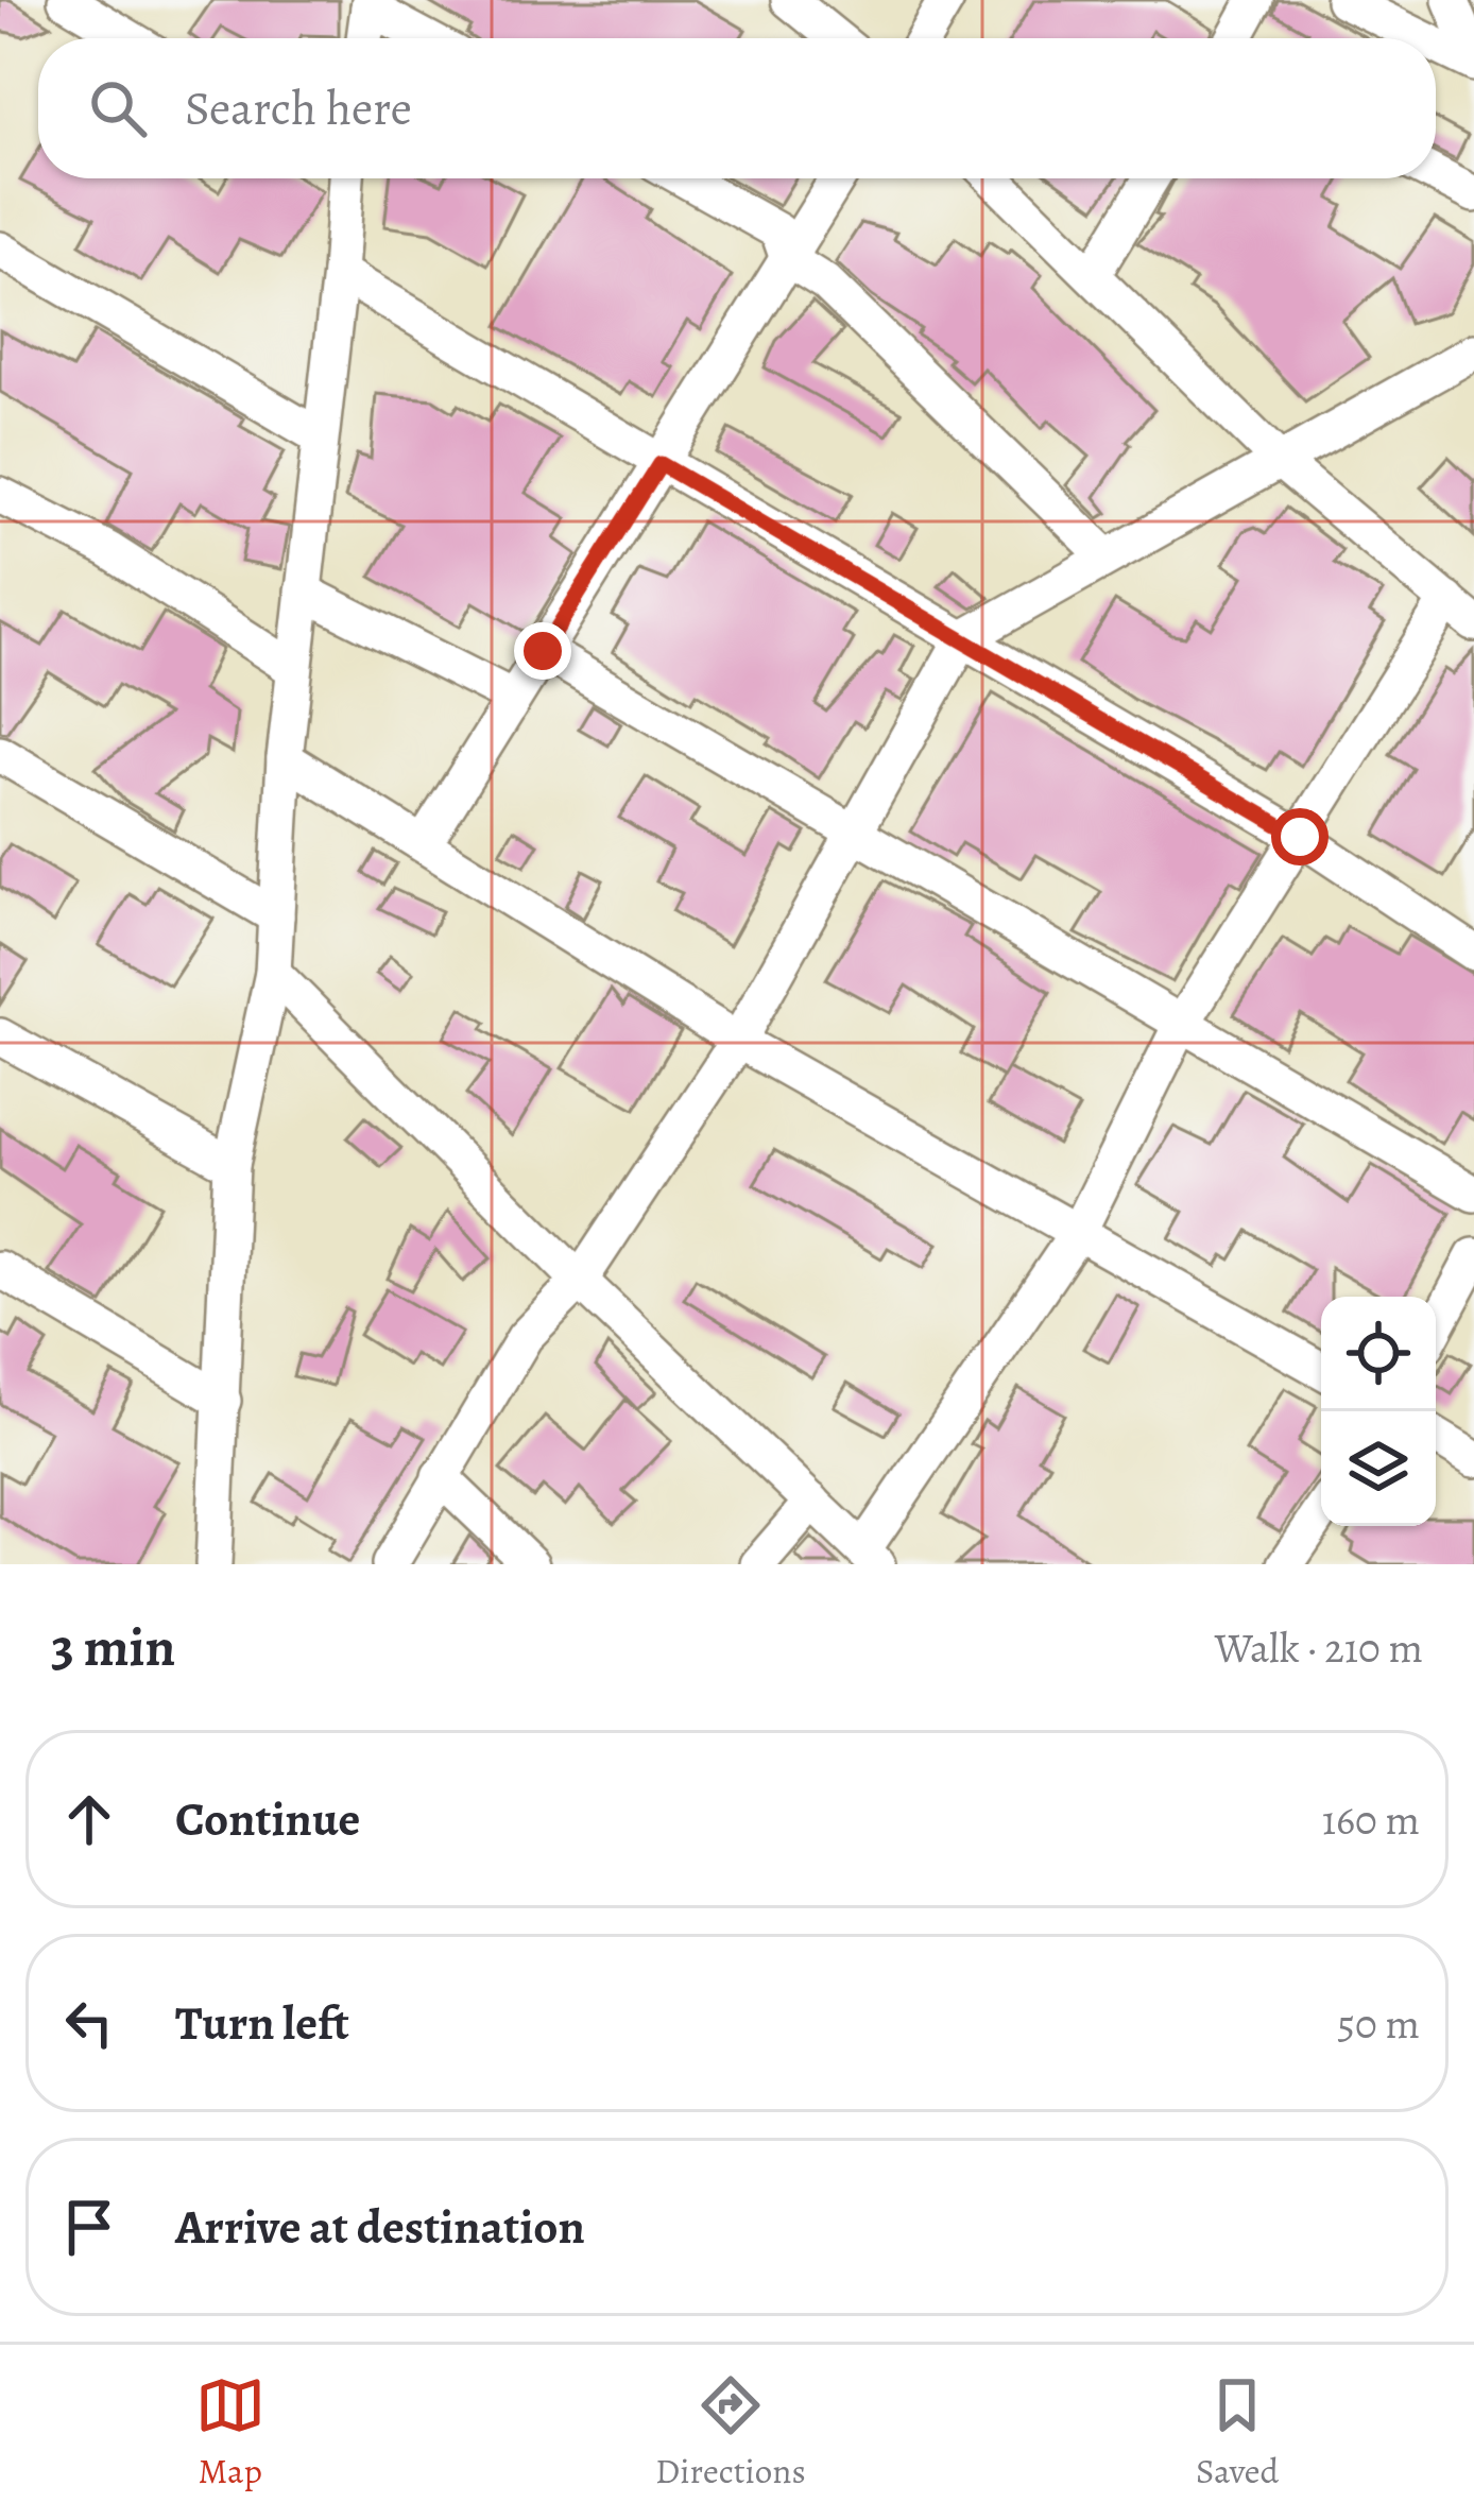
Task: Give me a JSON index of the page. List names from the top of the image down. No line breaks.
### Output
{"page":{"search":"Search here","heading":["3 min","Walk · 210 m"],"list":[["Continue","160 m"],["Turn left","50 m"],"Arrive at destination"],"nav":["Map","Directions","Saved"]}}
